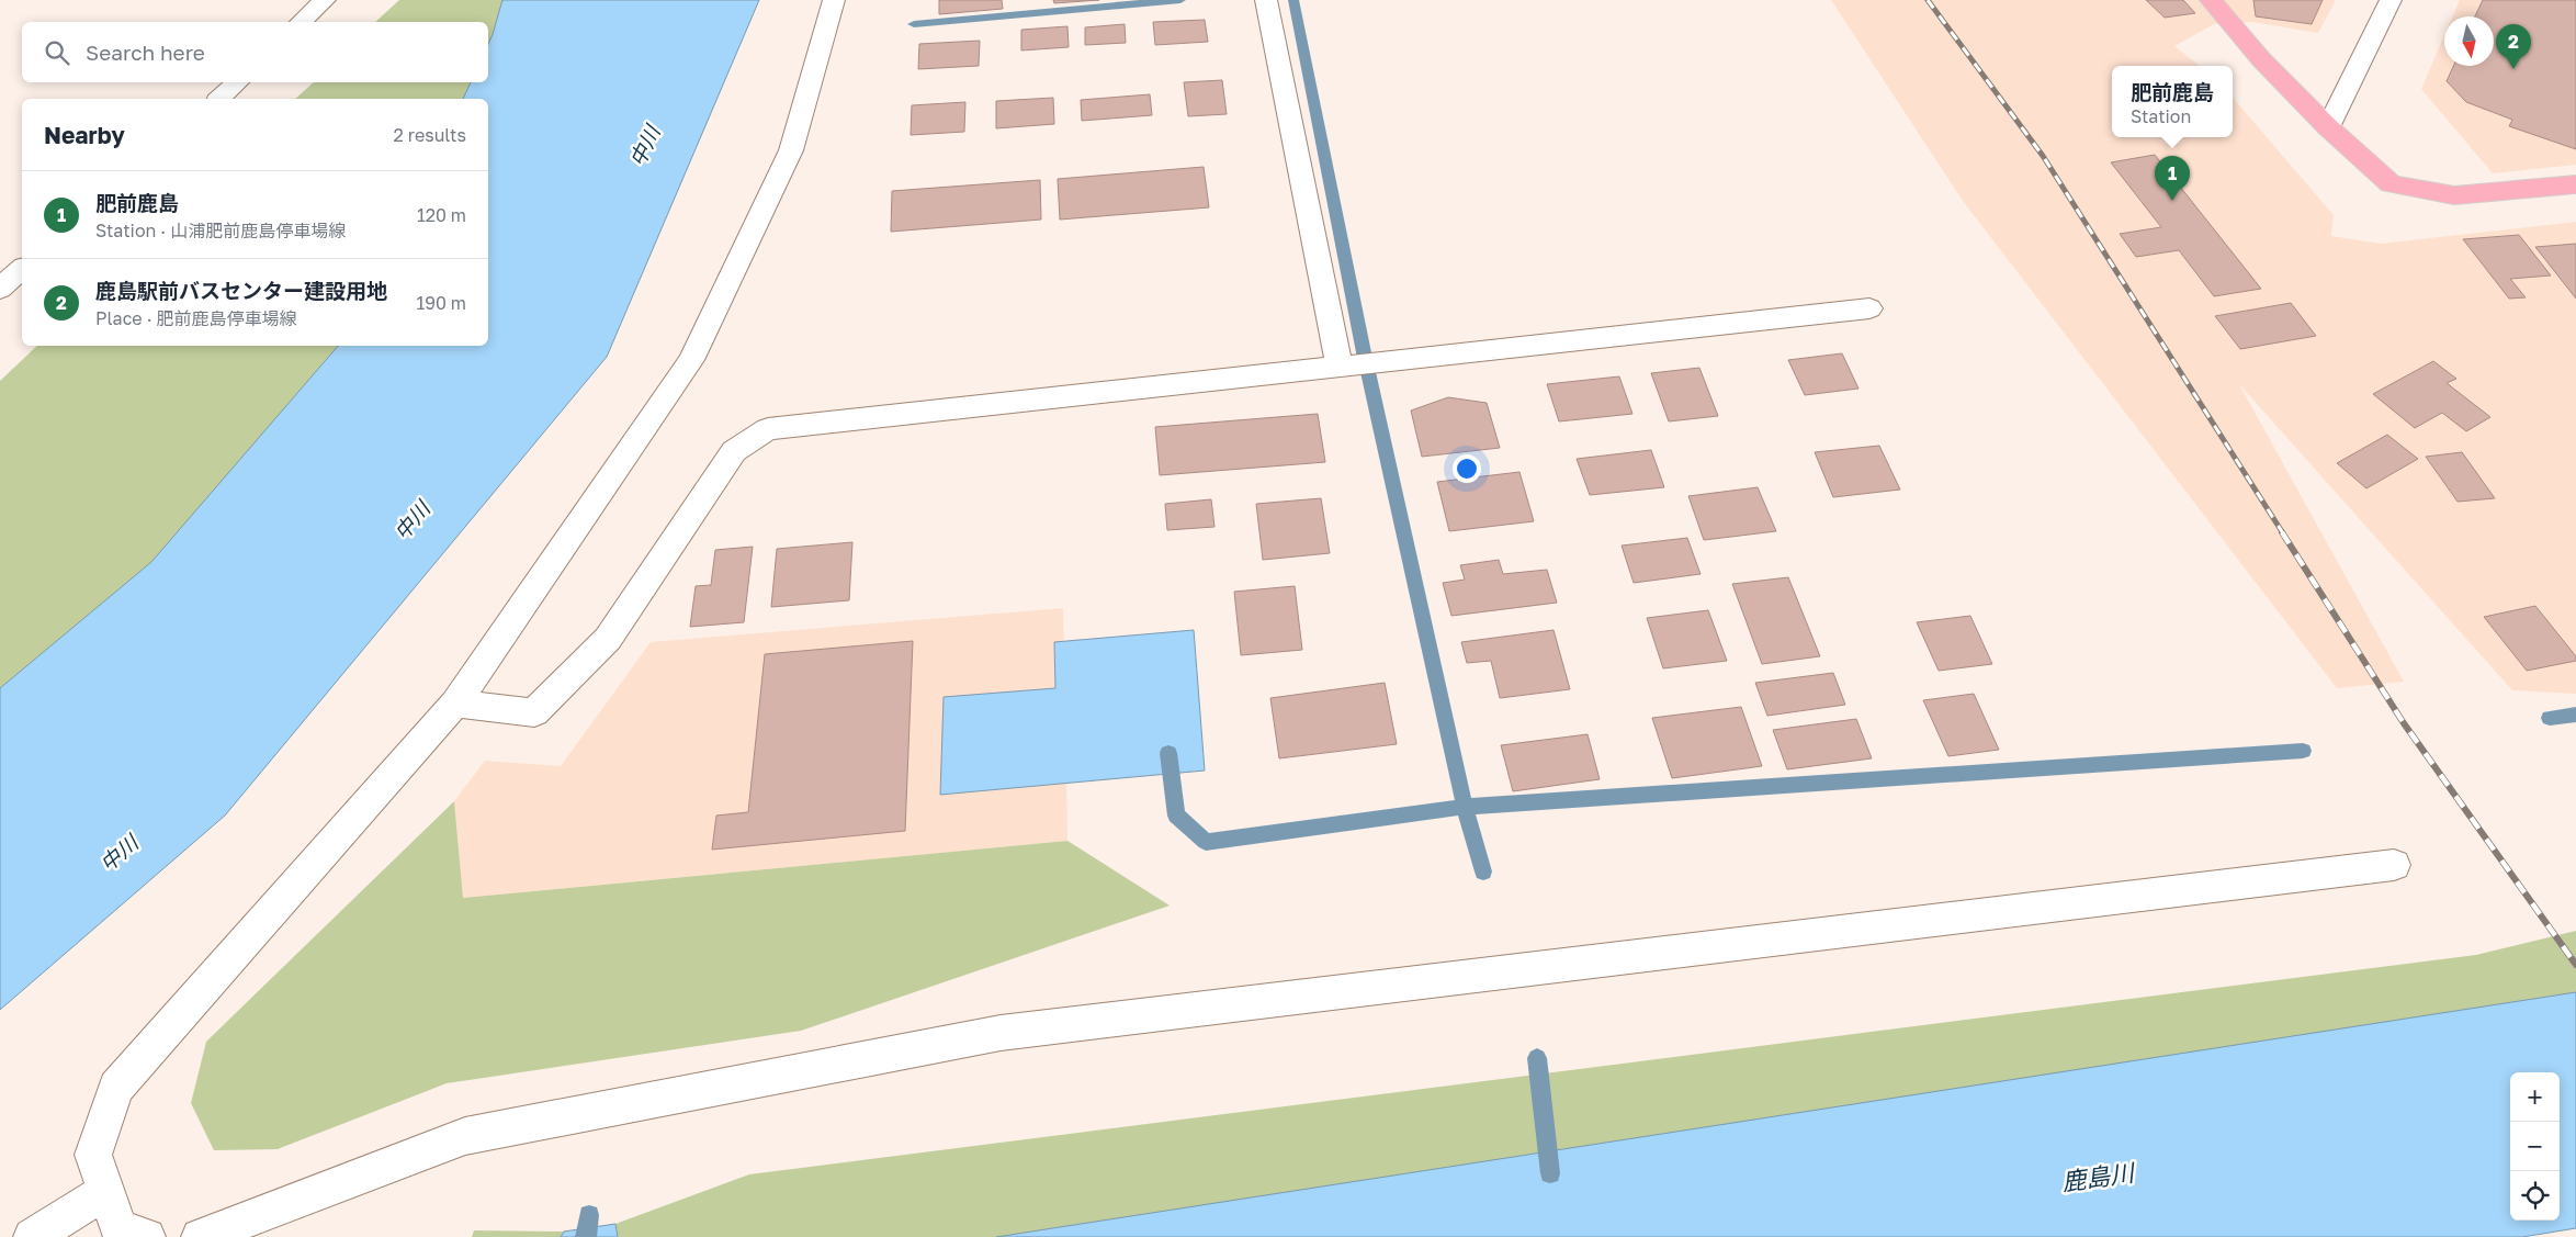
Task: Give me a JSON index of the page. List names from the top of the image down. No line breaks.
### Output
{"water":["中川","鹿島川"],"north":"bottom","page":{"search":"Search here","pins":["2","1"],"popup":["肥前鹿島","Station"],"heading":["Nearby","2 results"],"list":[{"mark":"1","name":"肥前鹿島","note":"Station · 山浦肥前鹿島停車場線","value":"120 m"},{"mark":"2","name":"鹿島駅前バスセンター建設用地","note":"Place · 肥前鹿島停車場線","value":"190 m"}],"map_buttons":["+","−"]}}
